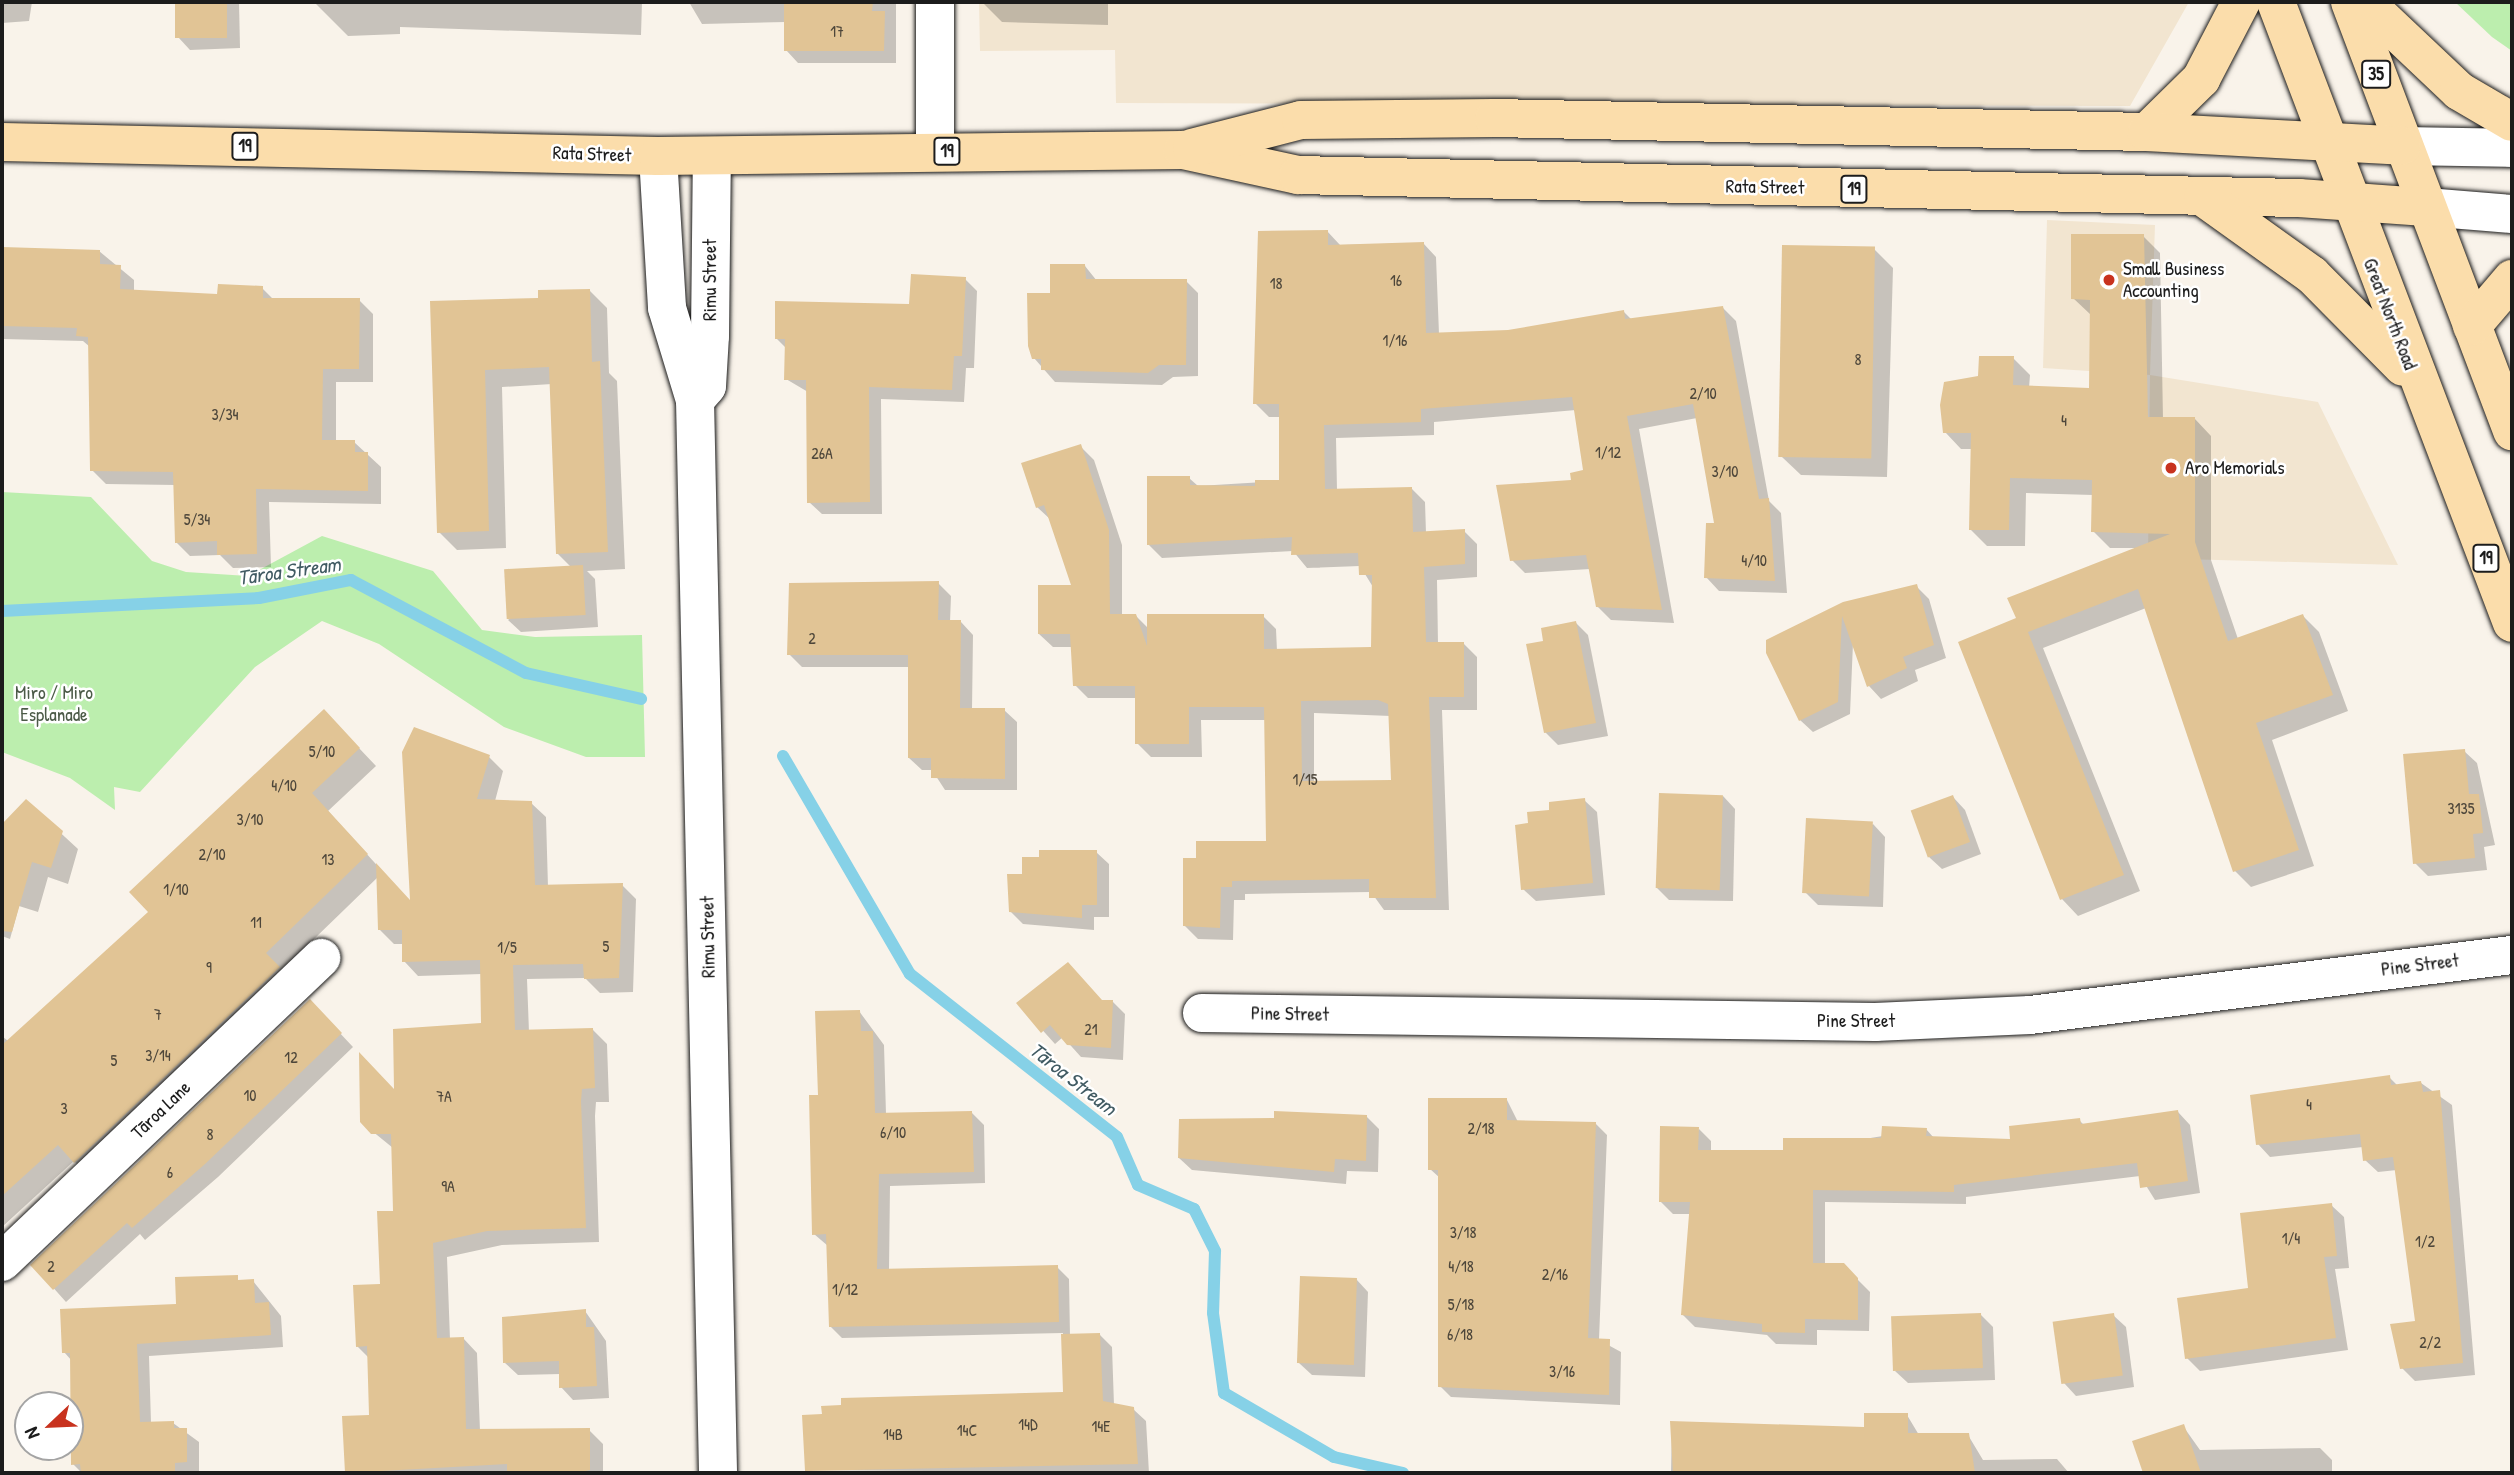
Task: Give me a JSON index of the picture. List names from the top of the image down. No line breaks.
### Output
{"streets":{"main road":["35","19","Rata Street","Great North Road"],"street":["Rimu Street","Pine Street","Tāroa Lane"]},"crossings":[["35","19"],["19","Rata Street"],["19","Great North Road"],["Rata Street","Rimu Street"],["Rata Street","Great North Road"]],"water":["Tāroa Stream"],"parks":["Miro / Miro Esplanade"],"places":["Small Business Accounting","Aro Memorials"],"house_numbers":["17","16","18","1/16","8","2/10","3/34","4","1/12","26A","3/10","5/34","4/10","2","5/10","1/15","4/10","3135","3/10","2/10","13","1/10","11","5","1/5","9","7","21","3/14","12","5","10","7A","4","3","2/18","6/10","8","6","9A","3/18","1/4","1/2","2","4/18","2/16","1/12","5/18","6/18","2/2","3/16","14D","14E","14C","14B"],"north":"bottom left"}
